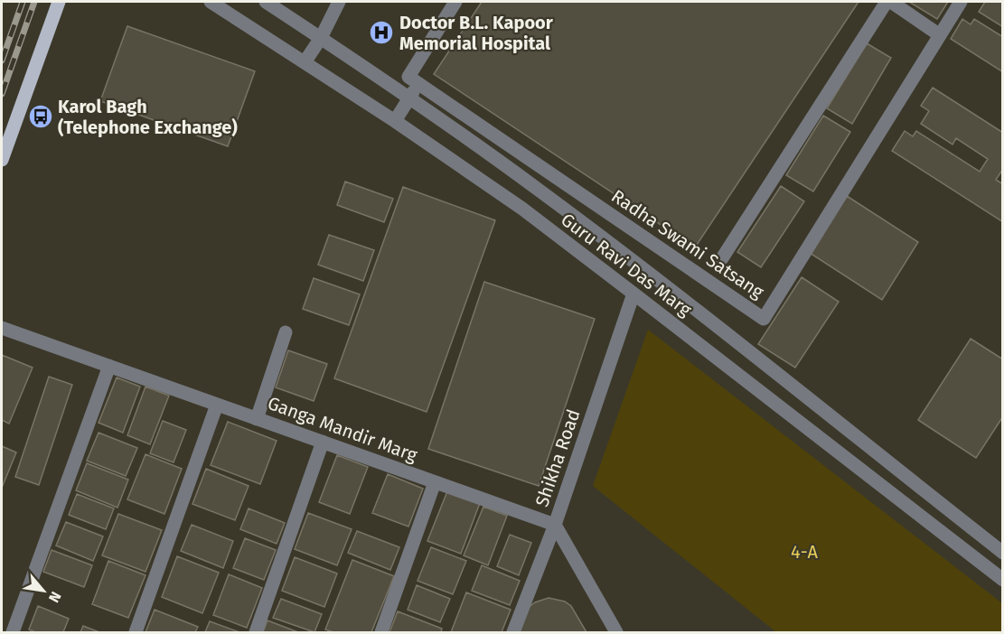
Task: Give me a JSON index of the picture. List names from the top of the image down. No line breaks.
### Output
{"streets":{"street":["Radha Swami Satsang","Guru Ravi Das Marg","Ganga Mandir Marg","Shikha Road"]},"crossings":[["Guru Ravi Das Marg","Shikha Road"],["Ganga Mandir Marg","Shikha Road"]],"parks":["4-A"],"places":{"hospital":["Doctor B.L. Kapoor Memorial Hospital"],"bus stop":["Karol Bagh (Telephone Exchange)"]},"north":"bottom right"}
